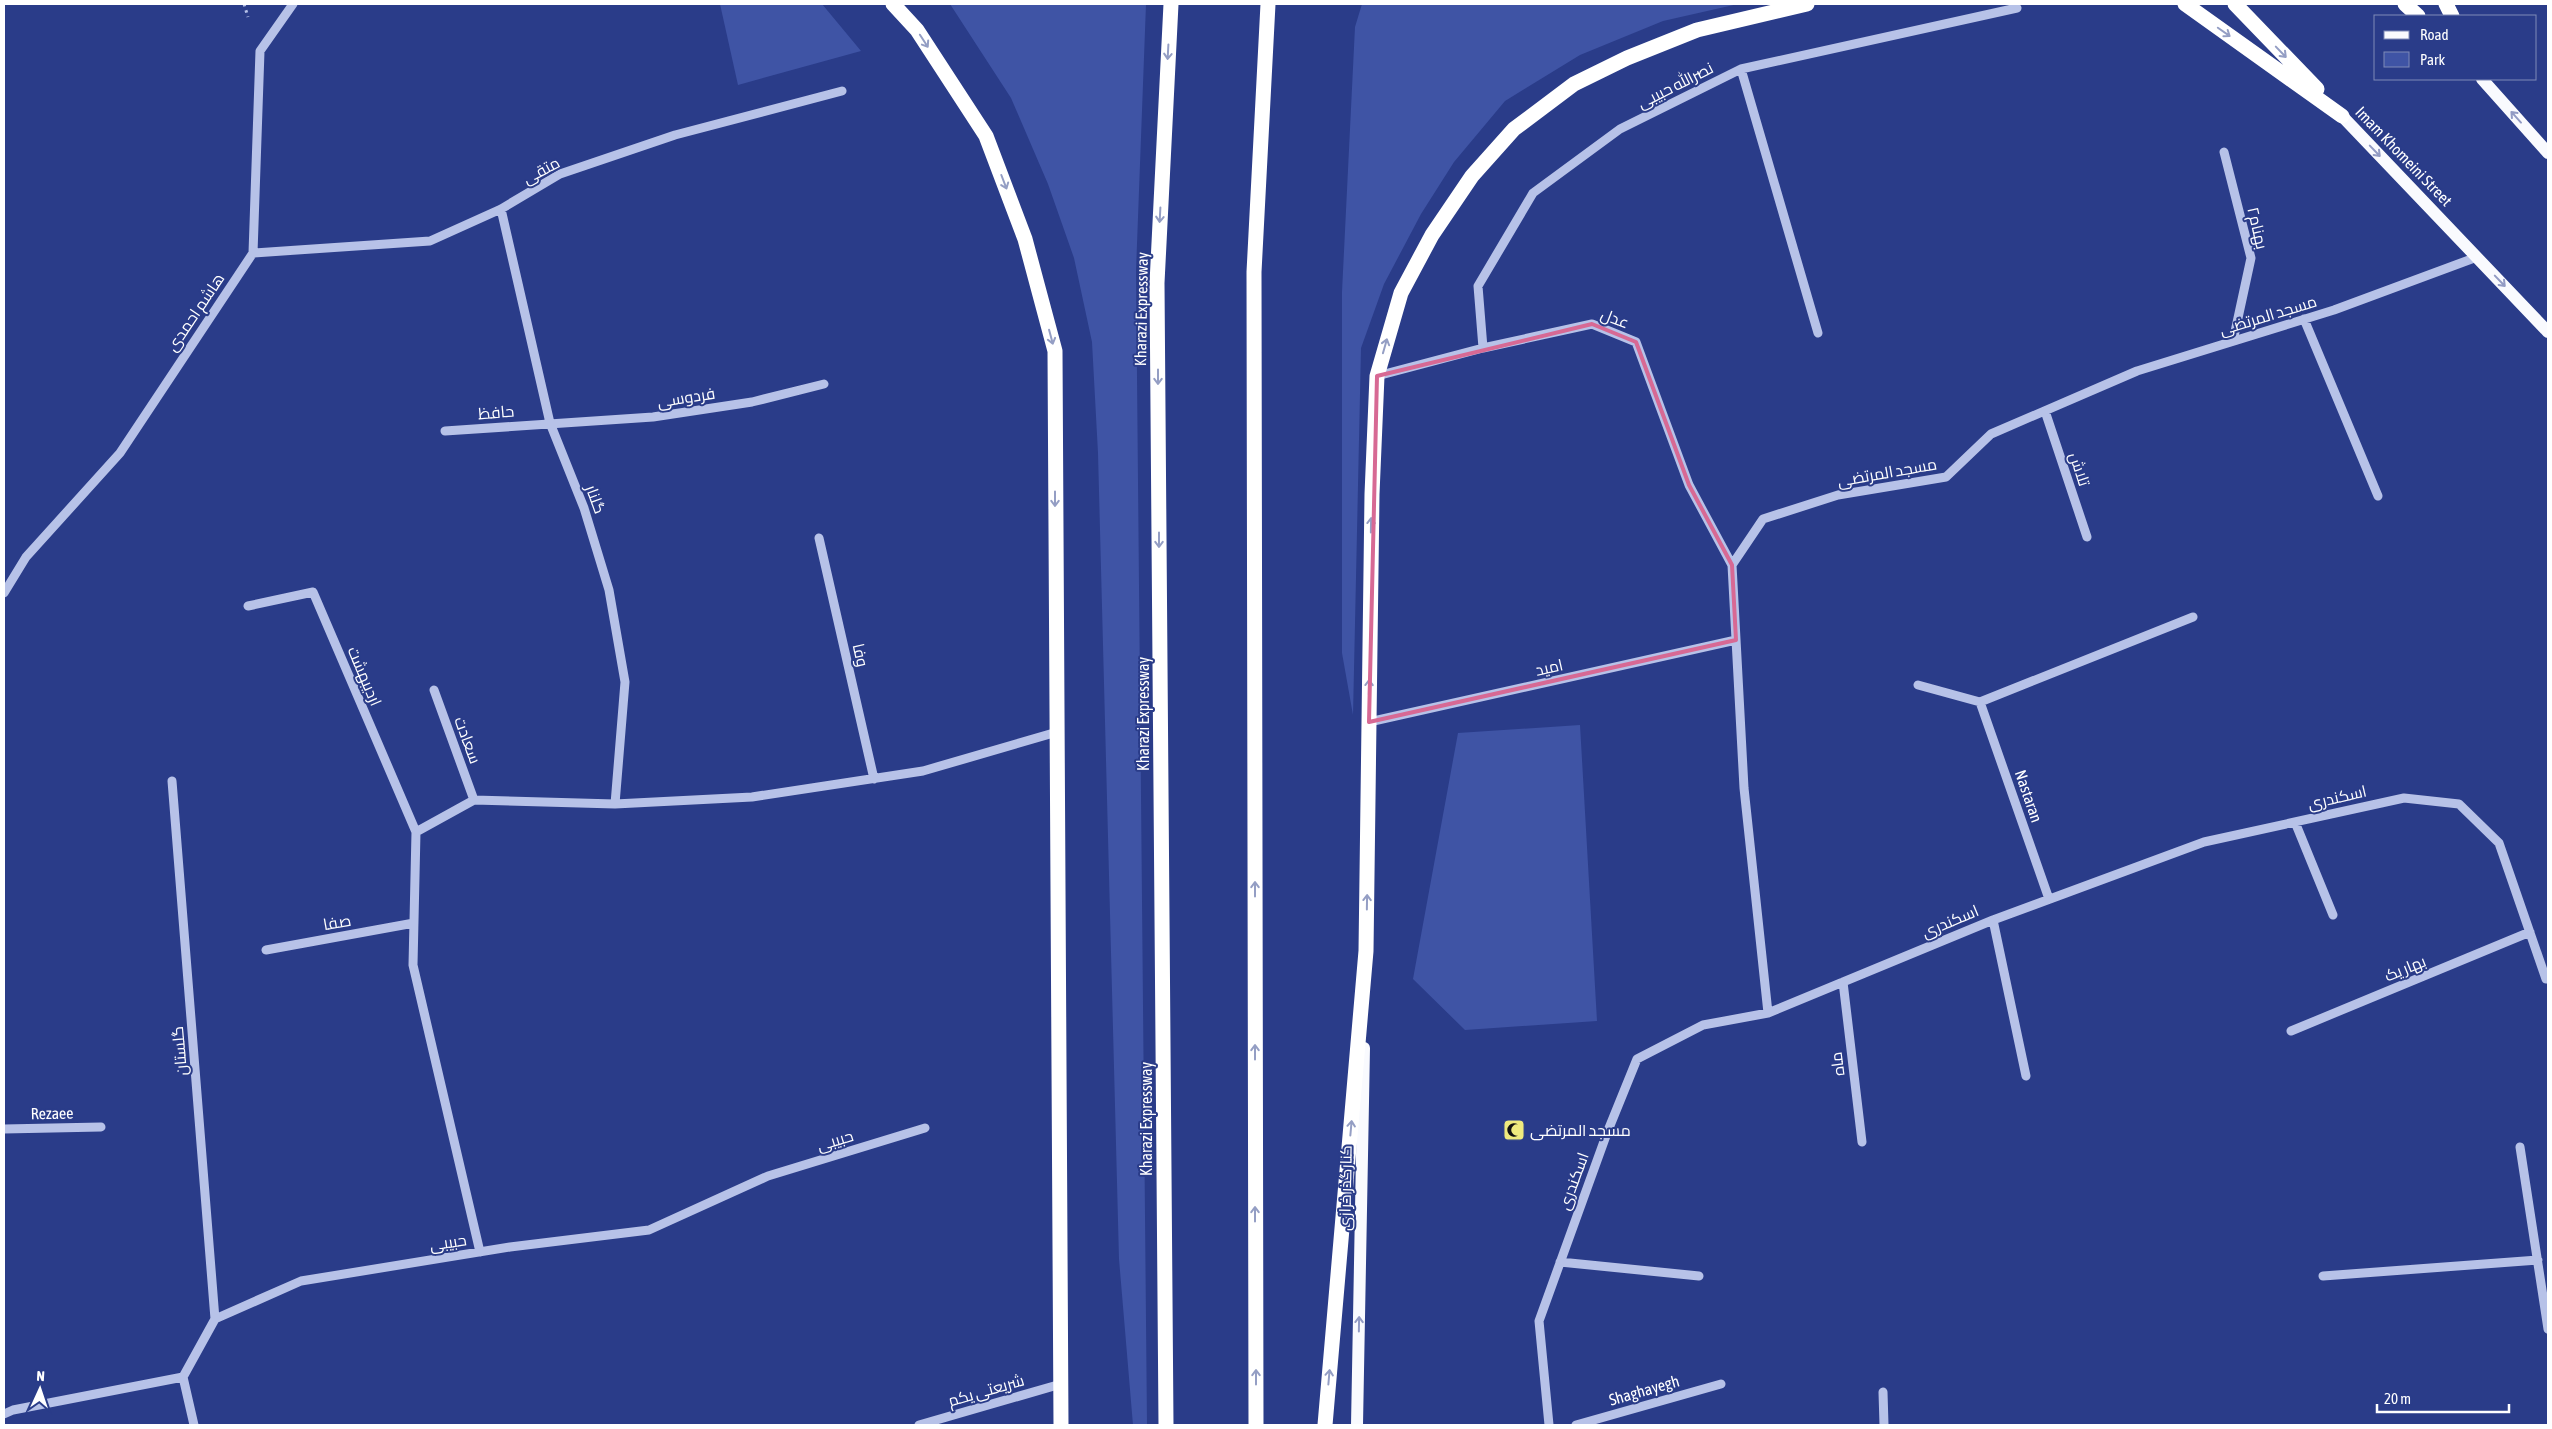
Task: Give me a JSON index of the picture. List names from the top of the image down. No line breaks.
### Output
{"streets":{"highway":["Imam Khomeini Street","Kharazi Expressway"],"main road":["کنارگذر خرازی"],"street":["نصرالله حبیبی","متقی","بهنام۲","هاشم احمدی","مسجد المرتضی","عدل","فردوسی","حافظ","تلاش","گلنار","وفا","امید","اردیبهشت","سعادت","Nastaran","اسکندری","صفا","بهار یک","گلستان","ماه","Rezaee","حبیبی","شریعتی یکم","Shaghayegh"]},"crossings":[["نصرالله حبیبی","عدل"],["Imam Khomeini Street","مسجد المرتضی"],["متقی","هاشم احمدی"],["متقی","گلنار"],["بهنام۲","مسجد المرتضی"],["مسجد المرتضی","عدل"],["مسجد المرتضی","تلاش"],["فردوسی","حافظ"],["فردوسی","گلنار"],["حافظ","گلنار"],["Nastaran","اسکندری"],["اسکندری","بهار یک"],["اسکندری","ماه"],["گلستان","حبیبی"]],"one_way":["کنارگذر خرازی"],"places":{"mosque":["مسجد المرتضی"]},"legend":["Road","Park"],"scale_bar":"20 m","north":"top"}
